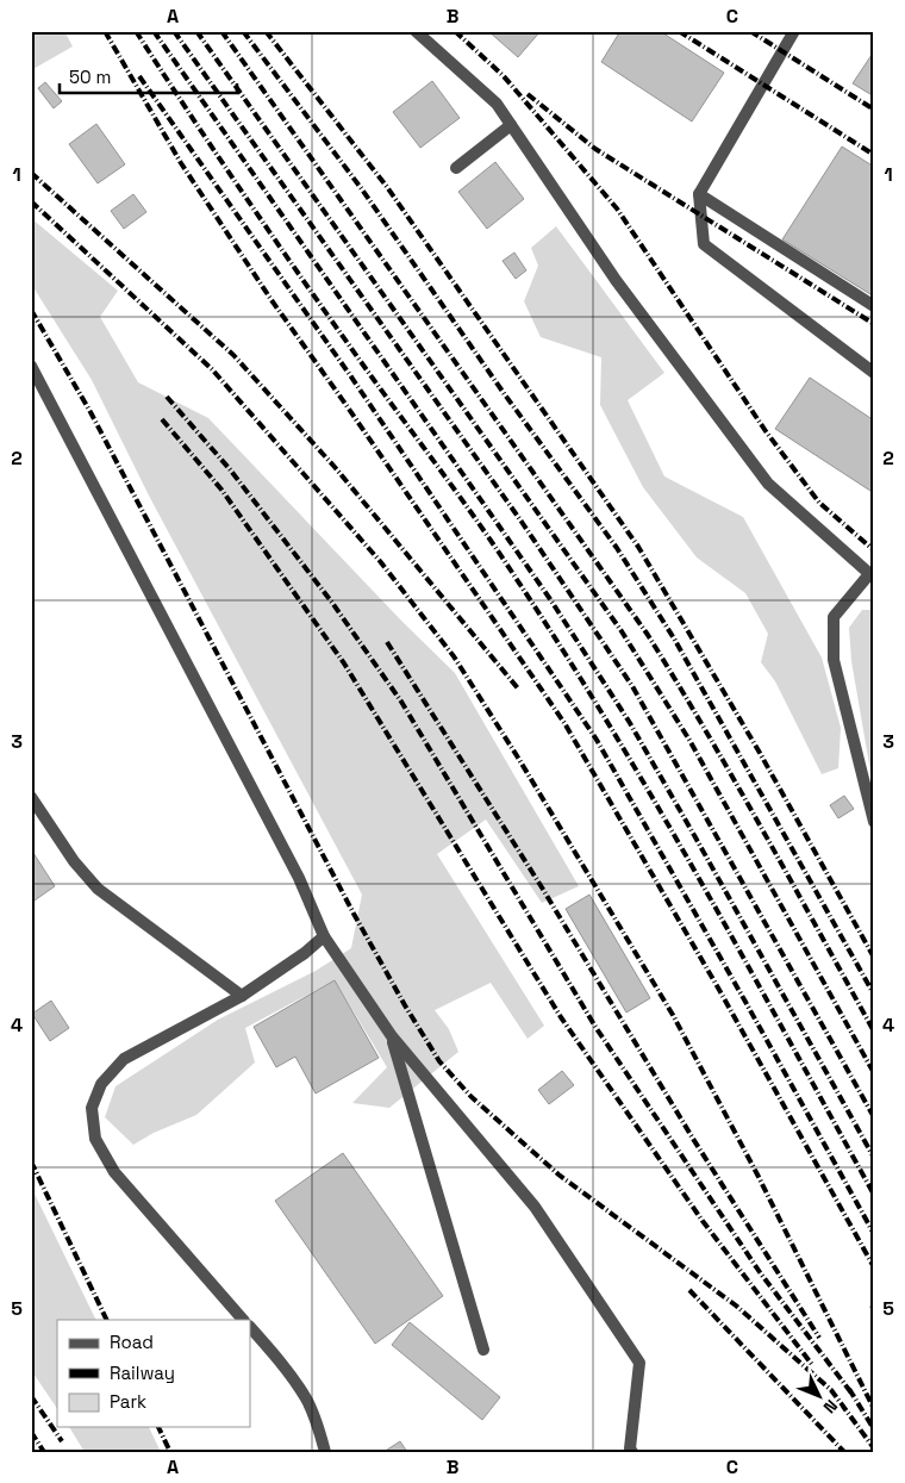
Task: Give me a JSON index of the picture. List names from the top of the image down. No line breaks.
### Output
{"legend":["Road","Railway","Park"],"scale_bar":"50 m","north":"bottom right","grid":{"columns":["A","B","C"],"rows":["1","2","3","4","5"]}}
